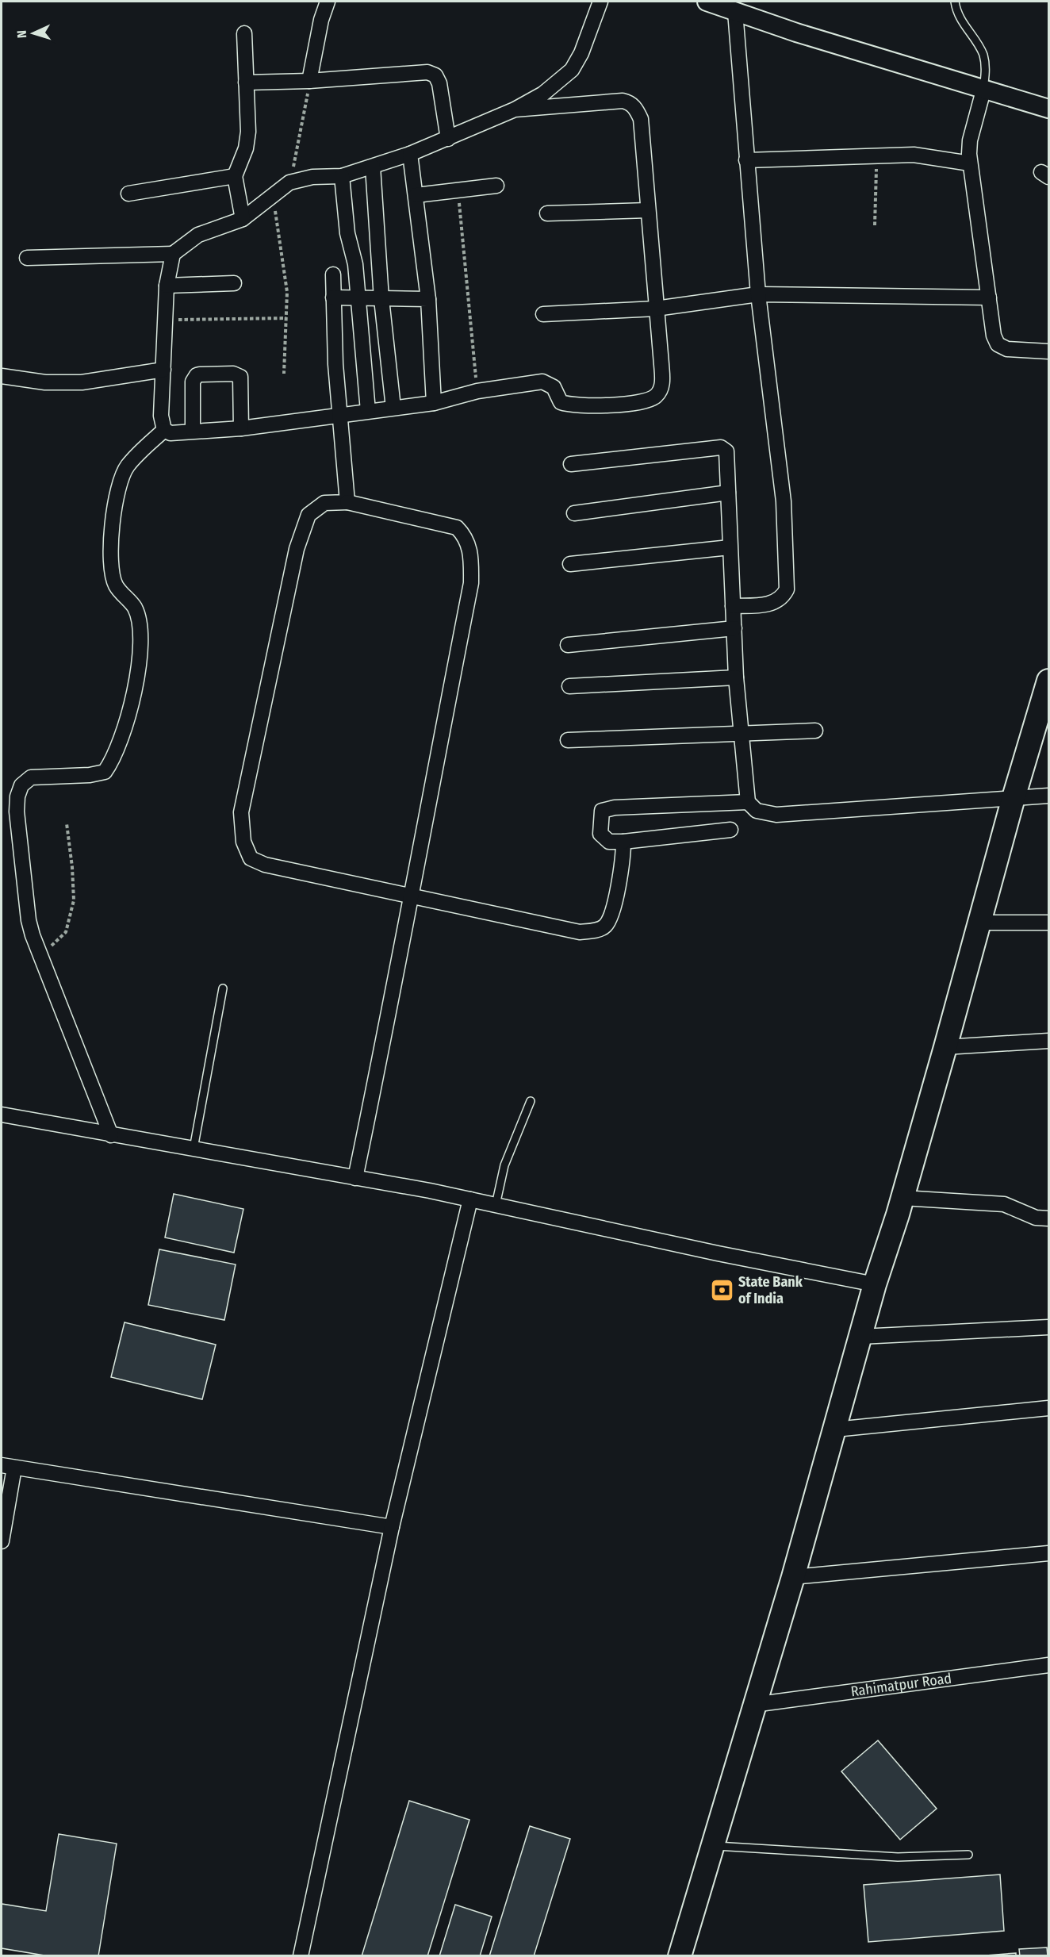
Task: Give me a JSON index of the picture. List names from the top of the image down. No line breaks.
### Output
{"streets":{"street":["Rahimatpur Road"]},"places":{"bank":["State Bank of India"]},"north":"left"}
